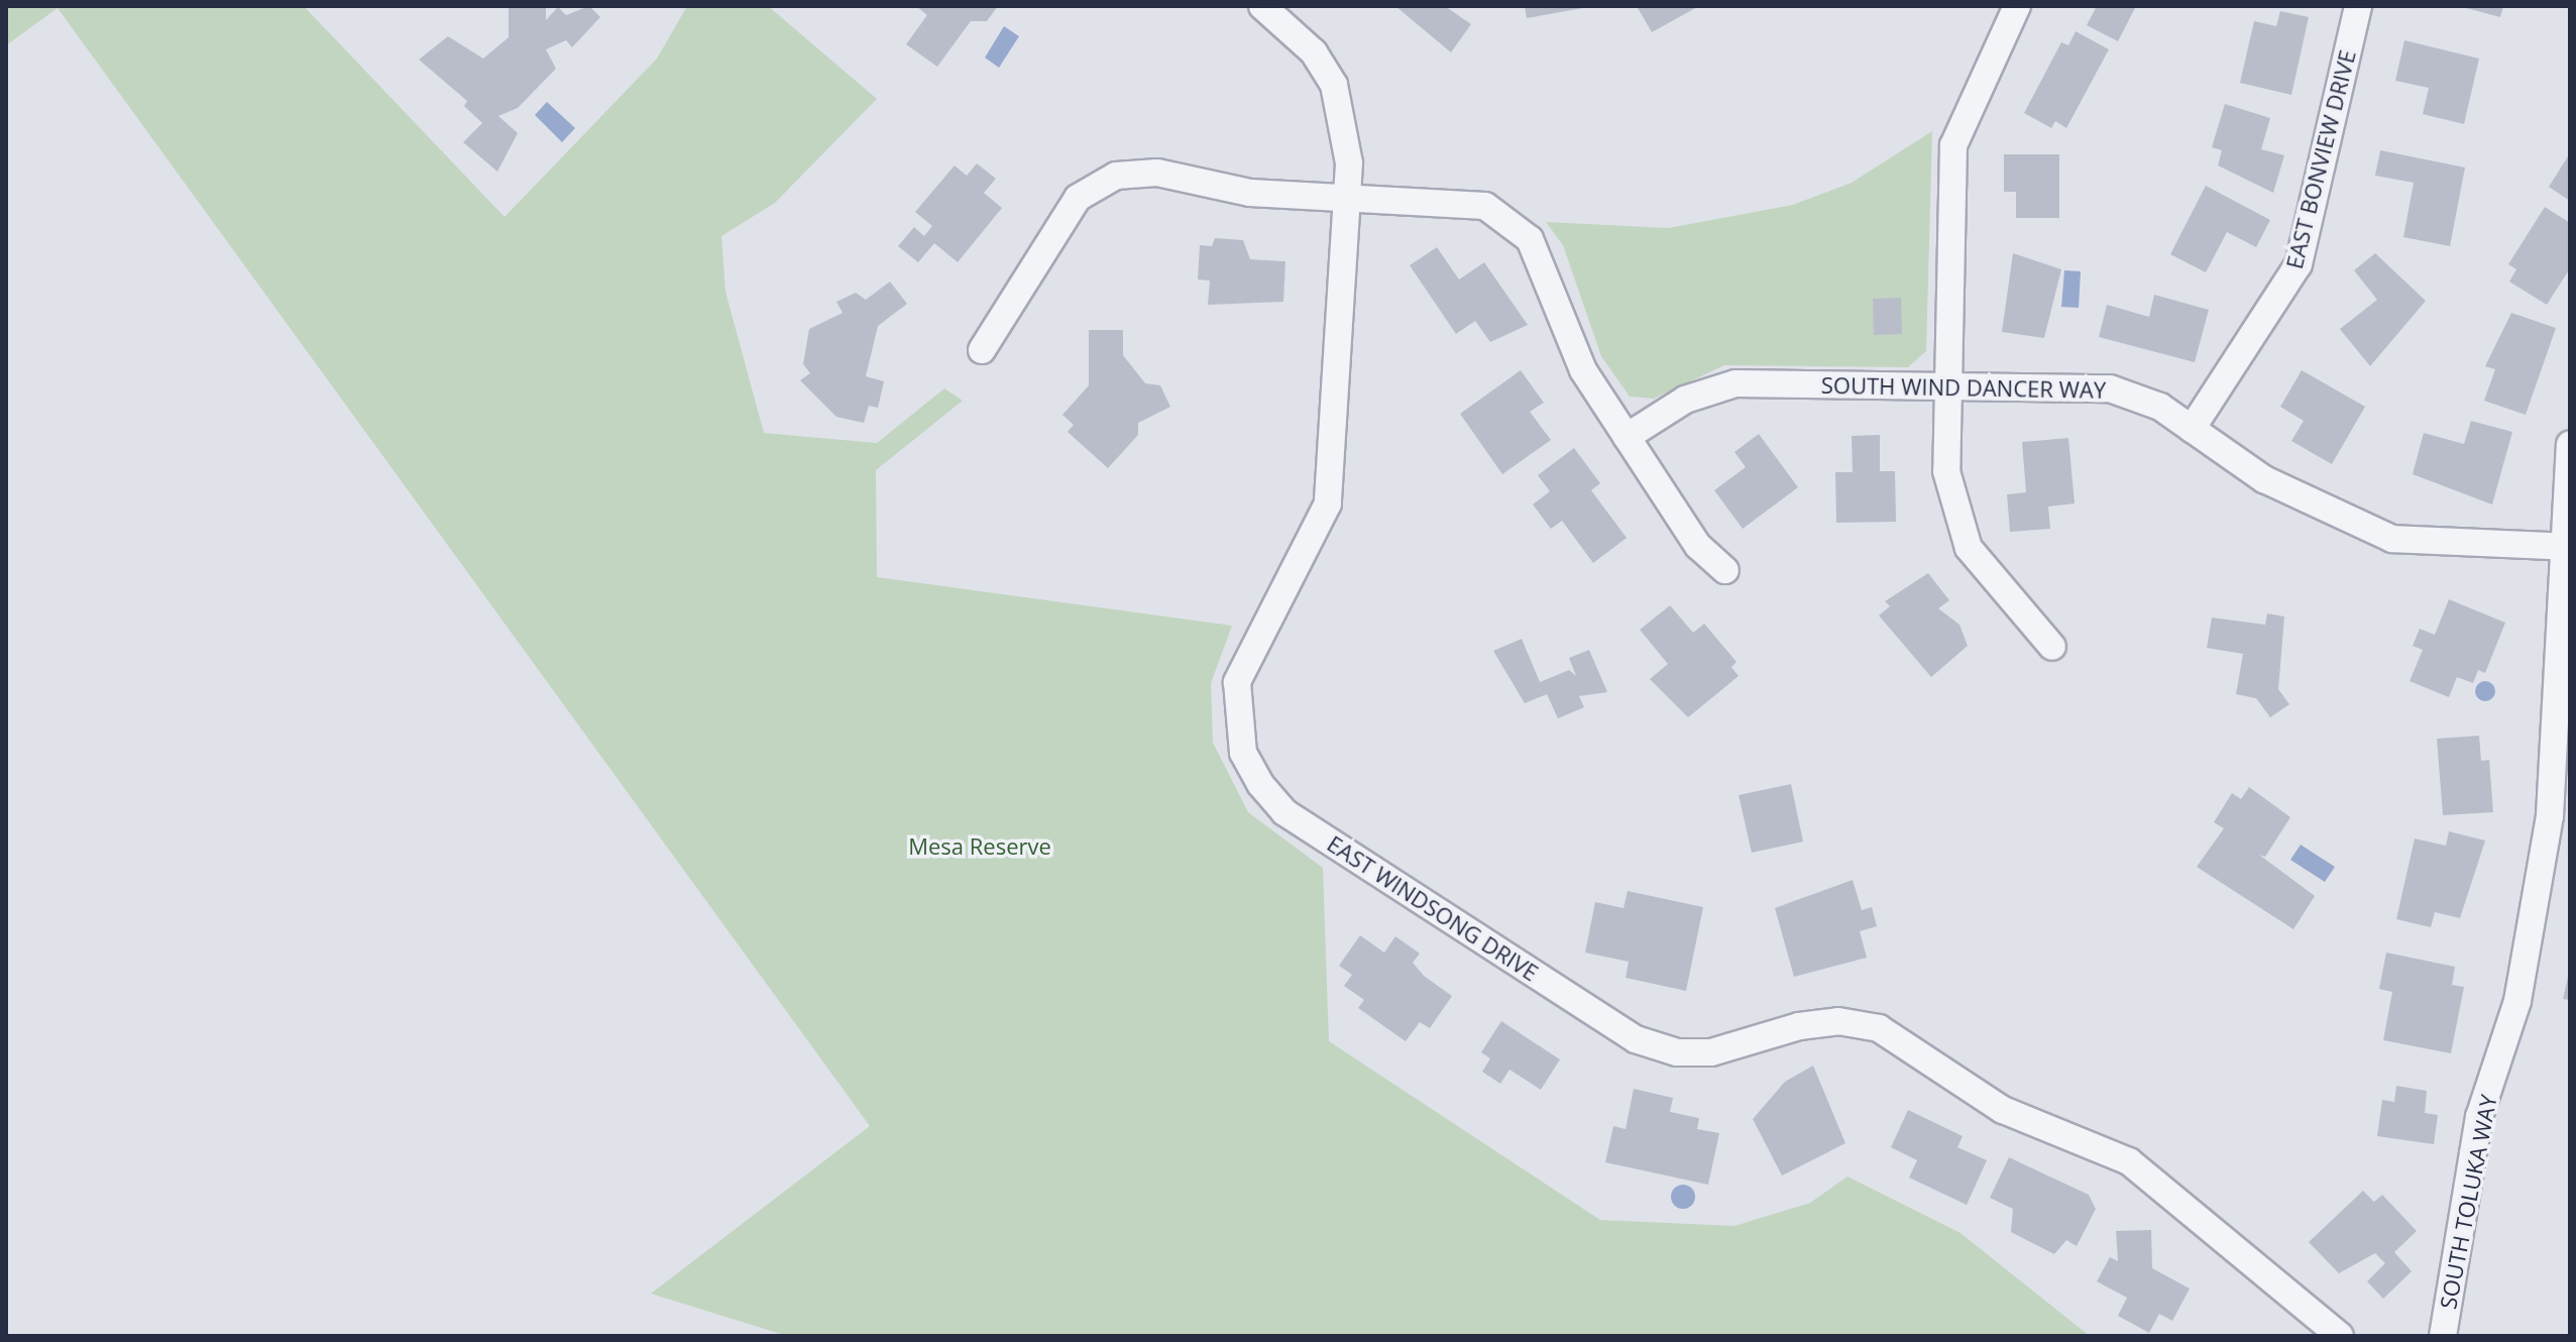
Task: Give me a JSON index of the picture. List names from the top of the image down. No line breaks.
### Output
{"streets":{"street":["EAST BONVIEW DRIVE","SOUTH WIND DANCER WAY","EAST WINDSONG DRIVE","SOUTH TOLUKA WAY"]},"crossings":[["EAST BONVIEW DRIVE","SOUTH WIND DANCER WAY"],["SOUTH WIND DANCER WAY","SOUTH TOLUKA WAY"]],"parks":["Mesa Reserve"]}
